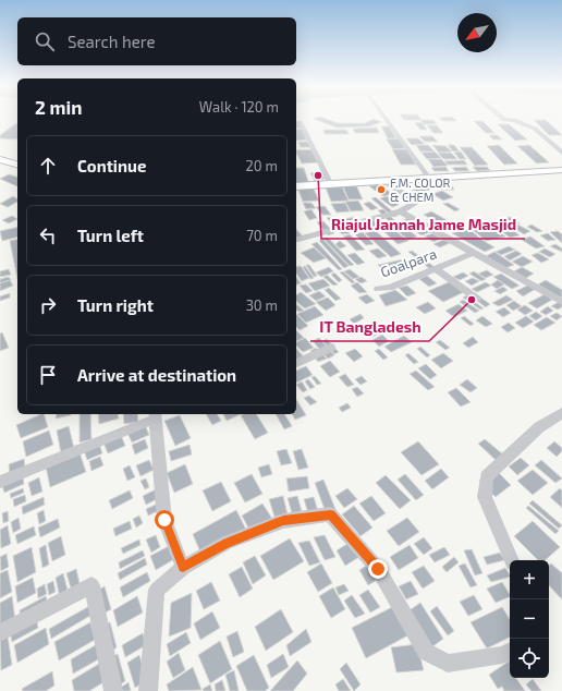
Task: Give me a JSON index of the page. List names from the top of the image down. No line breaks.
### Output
{"streets":{"street":["Goalpara"]},"places":["Riajul Jannah Jame Masjid","F.M. COLOR & CHEM","IT Bangladesh"],"north":"bottom left","page":{"search":"Search here","heading":["2 min","Walk · 120 m"],"list":[["Continue","20 m"],["Turn left","70 m"],["Turn right","30 m"],"Arrive at destination"],"map_buttons":["+","−"]}}
